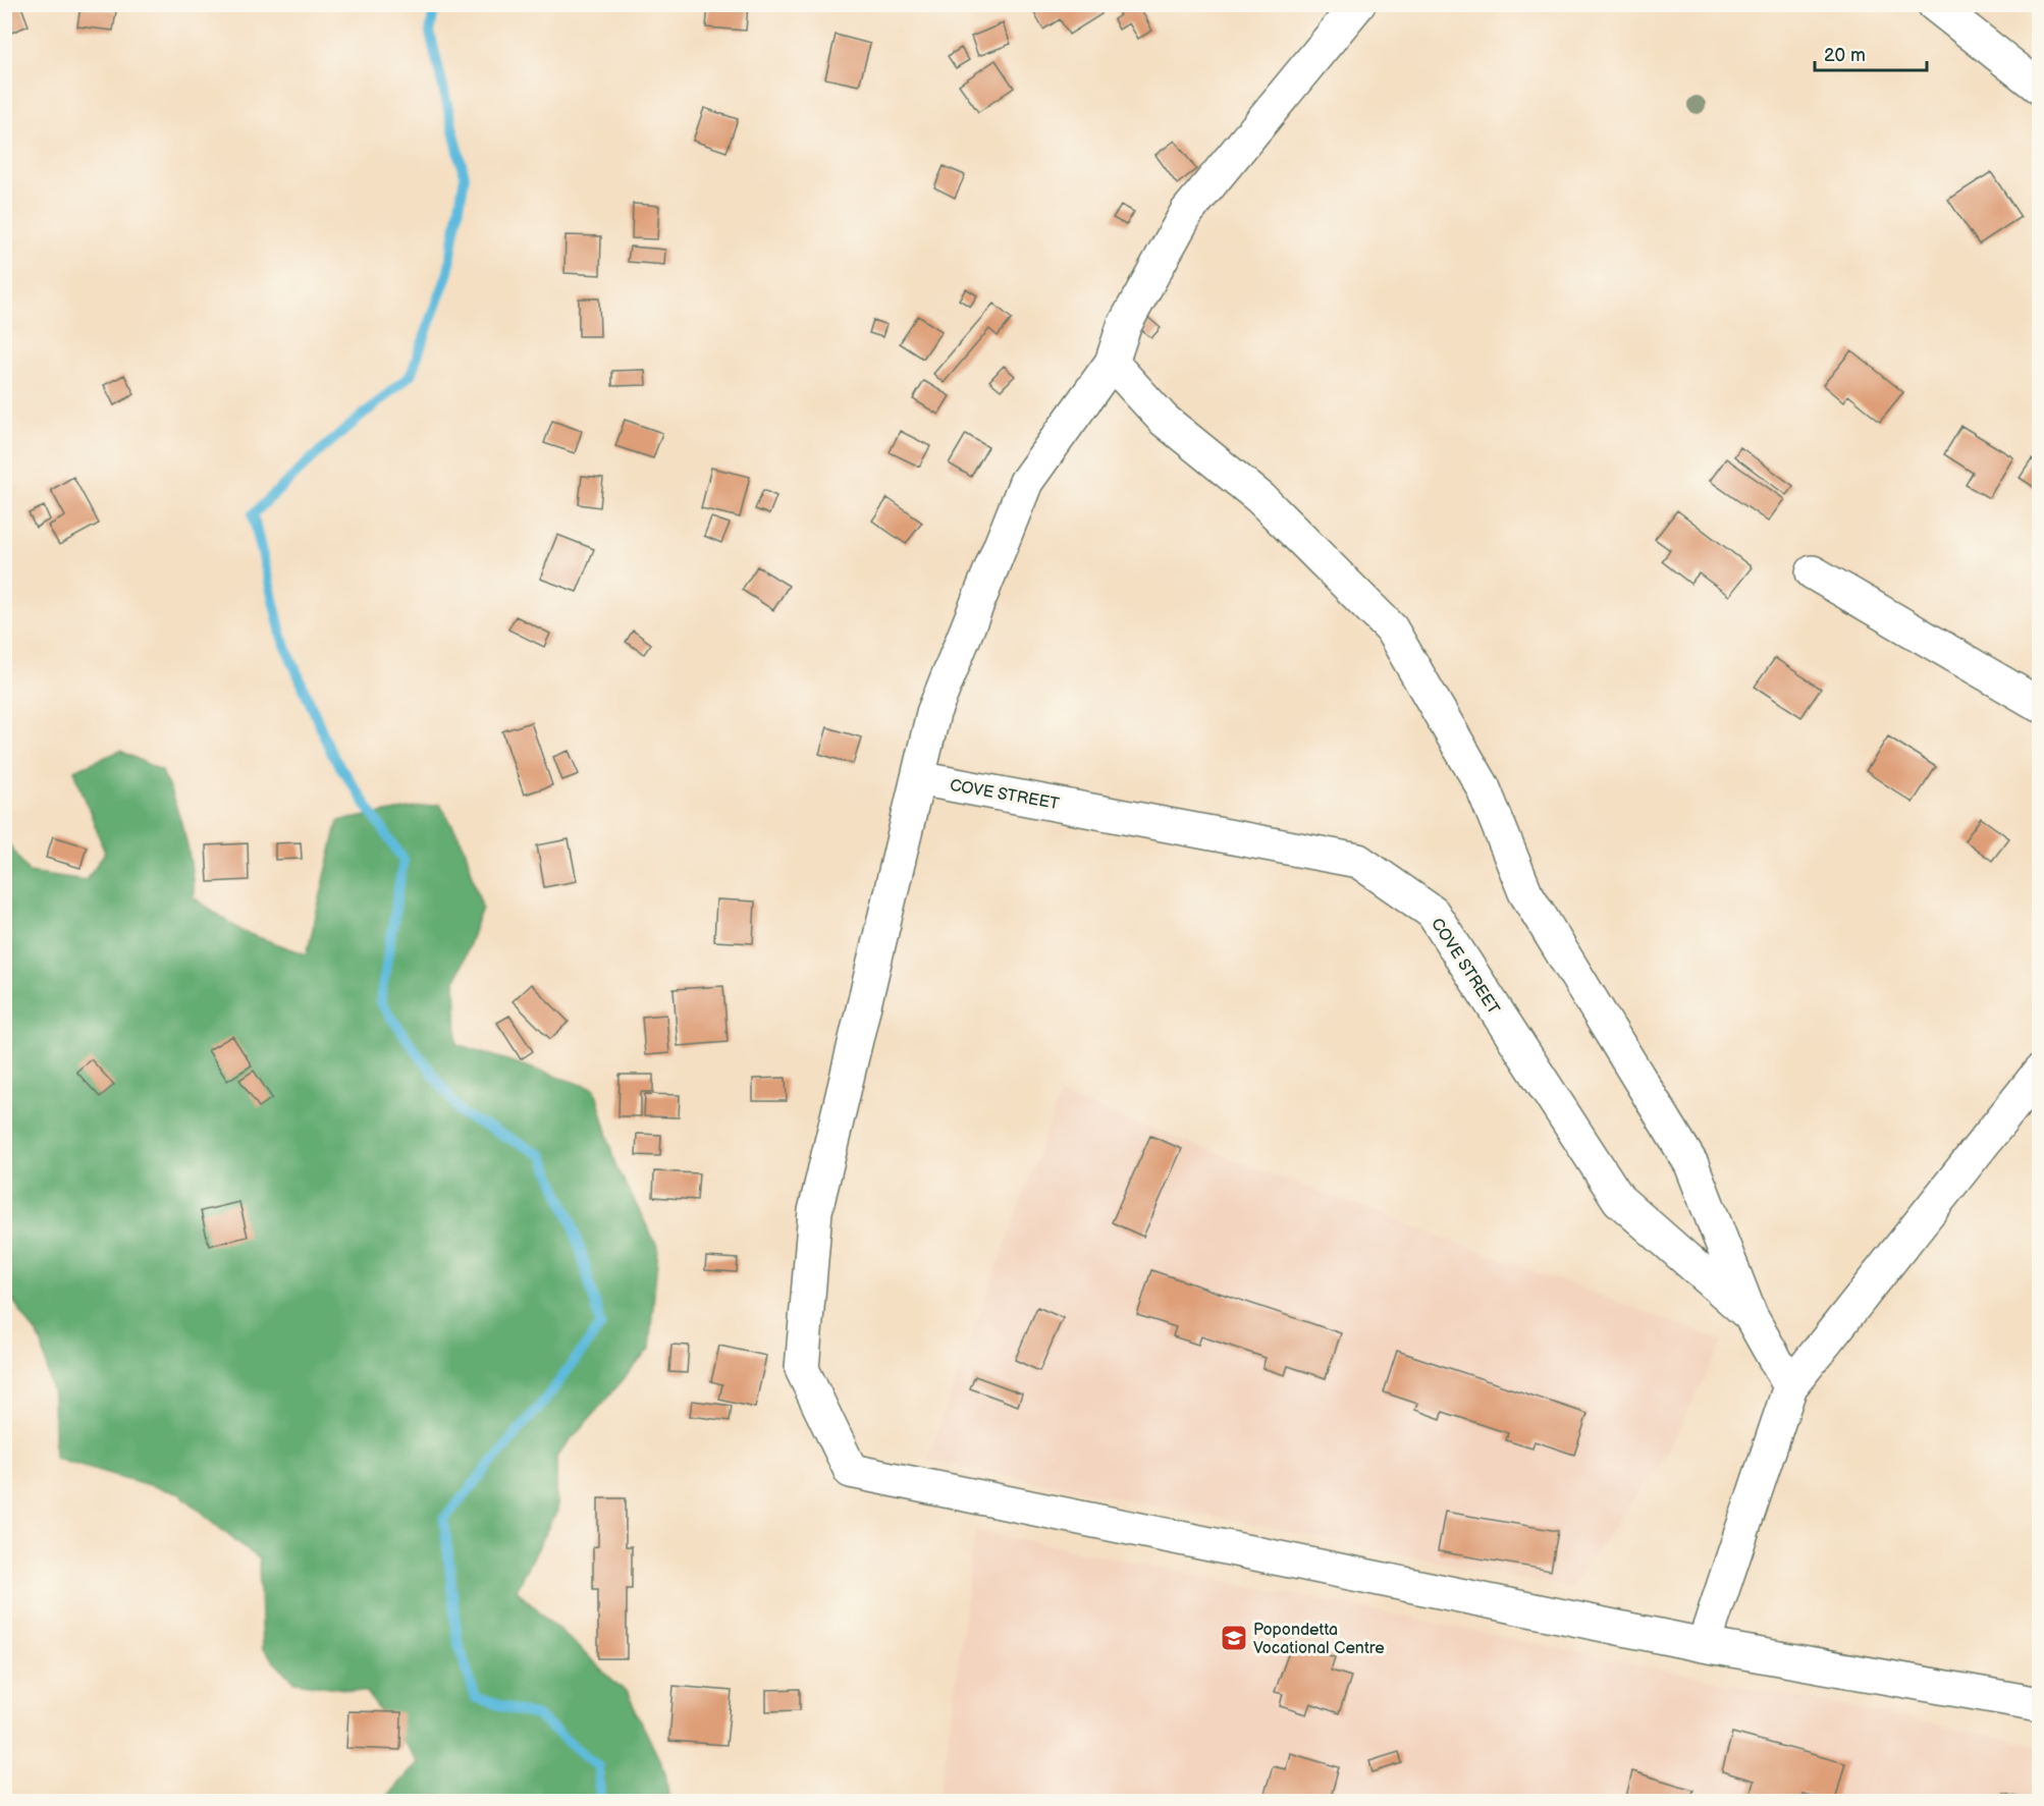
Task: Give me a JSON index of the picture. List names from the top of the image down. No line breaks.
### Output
{"streets":{"street":["COVE STREET"]},"places":{"school or university":["Popondetta Vocational Centre"]},"scale_bar":"20 m"}
